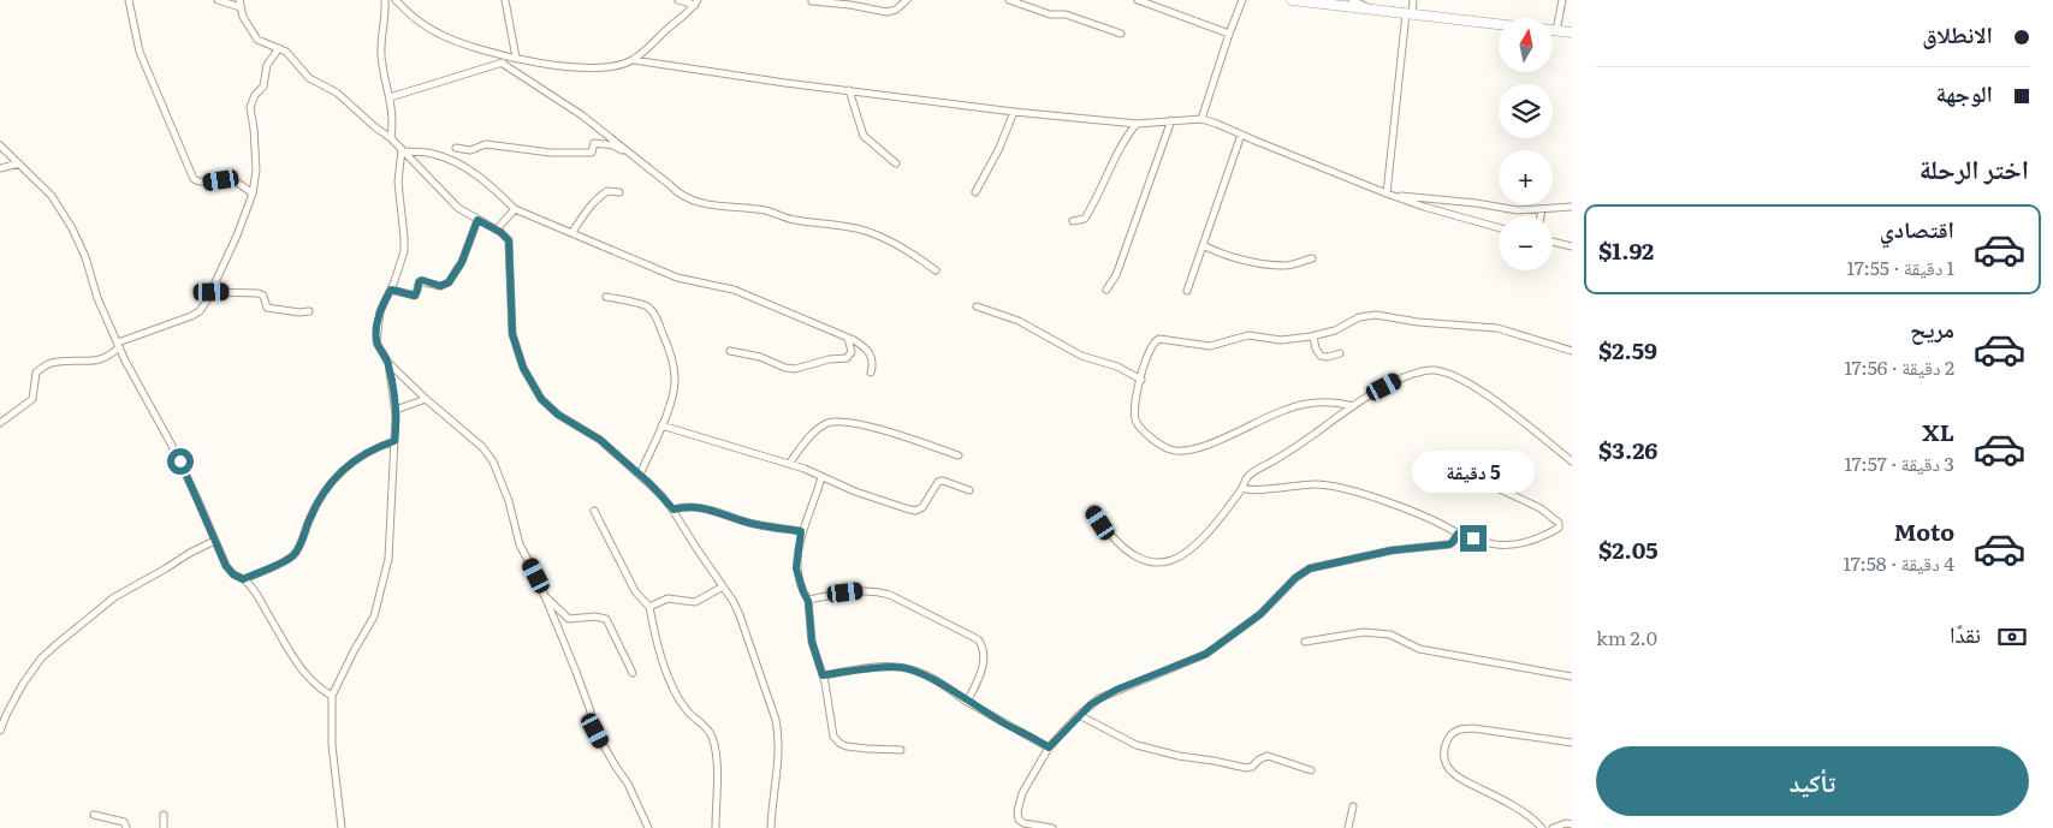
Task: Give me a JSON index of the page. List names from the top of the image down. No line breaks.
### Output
{"north":"top","page":{"banner":["الانطلاق","الوجهة"],"map_buttons":["+","−"],"heading":"اختر الرحلة","list":[{"name":"اقتصادي","note":"1 دقيقة · 17:55","value":"$1.92"},{"name":"مريح","note":"2 دقيقة · 17:56","value":"$2.59"},{"name":"XL","note":"3 دقيقة · 17:57","value":"$3.26"},{"name":"Moto","note":"4 دقيقة · 17:58","value":"$2.05"}],"bubble":"5 دقيقة","pay":["نقدًا","2.0 km"],"buttons":"تأكيد"}}
